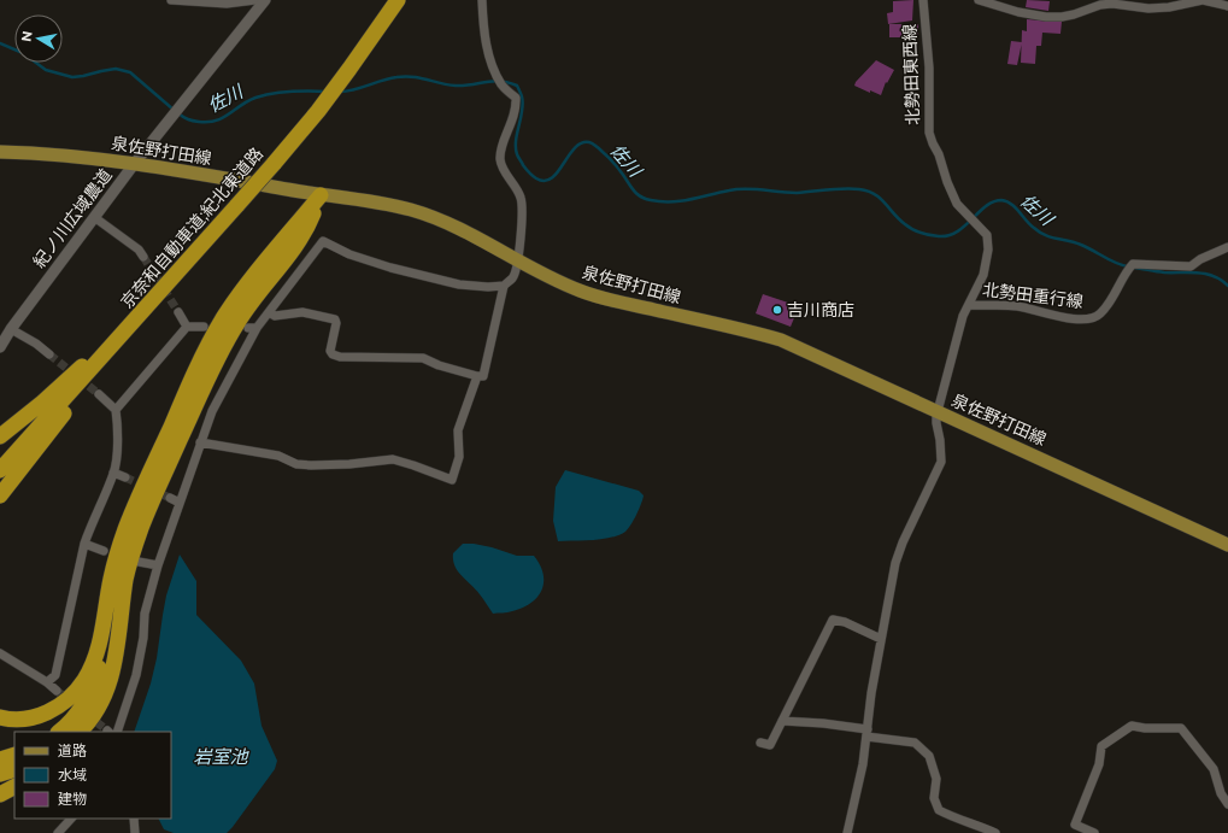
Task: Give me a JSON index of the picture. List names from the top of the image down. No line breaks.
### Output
{"streets":{"highway":["京奈和自動車道;紀北東道路"],"main road":["泉佐野打田線"],"street":["北勢田東西線","紀ノ川広域農道","北勢田重行線"]},"crossings":[["北勢田東西線","泉佐野打田線"],["北勢田東西線","北勢田重行線"],["泉佐野打田線","紀ノ川広域農道"]],"water":["佐川","岩室池"],"places":["吉川商店"],"legend":["道路","水域","建物"],"north":"left"}
